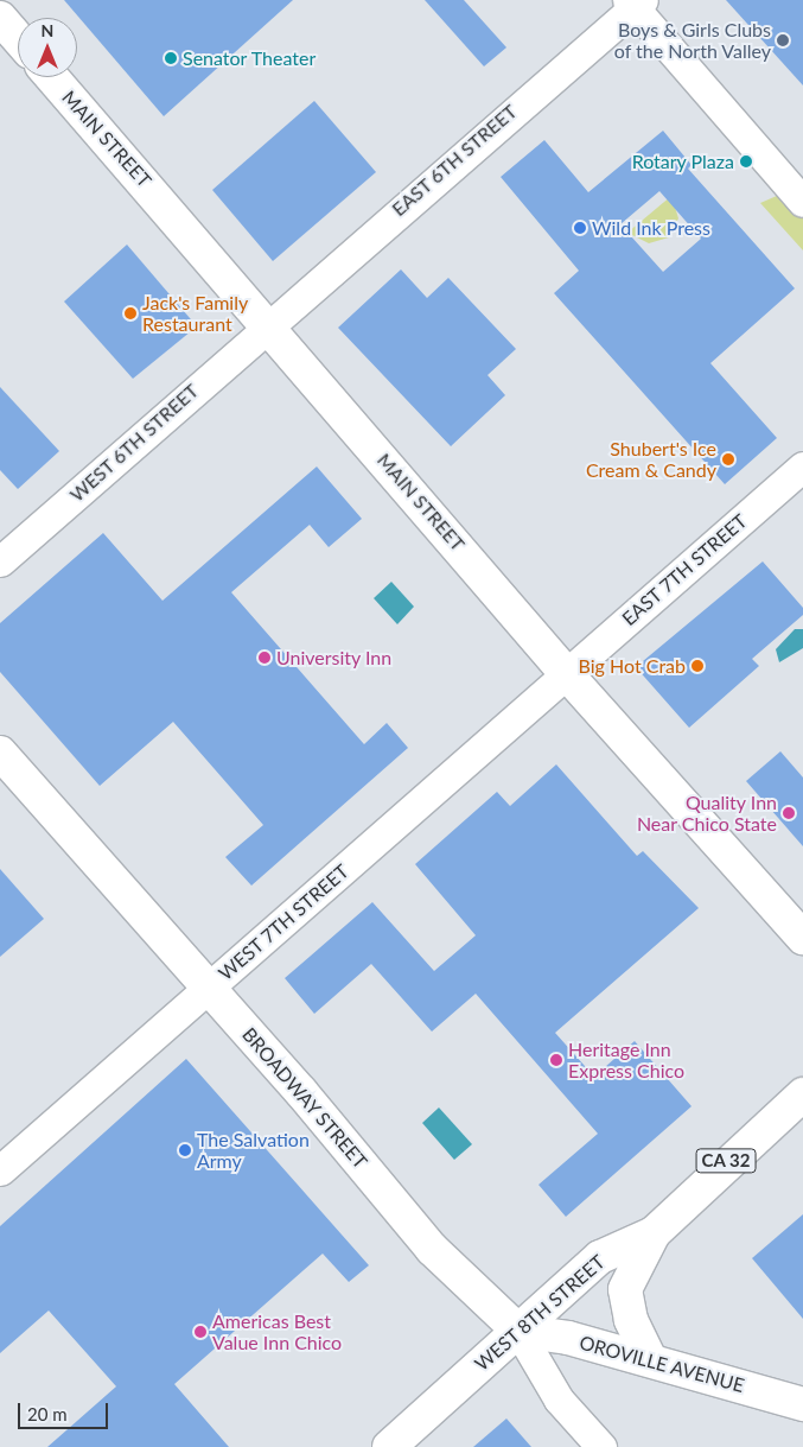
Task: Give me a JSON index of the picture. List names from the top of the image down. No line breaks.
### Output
{"streets":{"main road":["MAIN STREET","BROADWAY STREET","CA 32","WEST 8TH STREET","OROVILLE AVENUE"],"street":["EAST 6TH STREET","WEST 6TH STREET","EAST 7TH STREET","WEST 7TH STREET"]},"crossings":[["MAIN STREET","EAST 6TH STREET"],["MAIN STREET","WEST 6TH STREET"],["MAIN STREET","EAST 7TH STREET"],["MAIN STREET","WEST 7TH STREET"],["EAST 6TH STREET","WEST 6TH STREET"],["EAST 7TH STREET","WEST 7TH STREET"],["WEST 7TH STREET","BROADWAY STREET"],["BROADWAY STREET","WEST 8TH STREET"],["BROADWAY STREET","OROVILLE AVENUE"],["WEST 8TH STREET","OROVILLE AVENUE"]],"places":["Boys & Girls Clubs of the North Valley","Senator Theater","Rotary Plaza","Wild Ink Press","Jack's Family Restaurant","Shubert's Ice Cream & Candy","University Inn","Big Hot Crab","Quality Inn Near Chico State","Heritage Inn Express Chico","The Salvation Army","Americas Best Value Inn Chico"],"scale_bar":"20 m","north":"top"}
